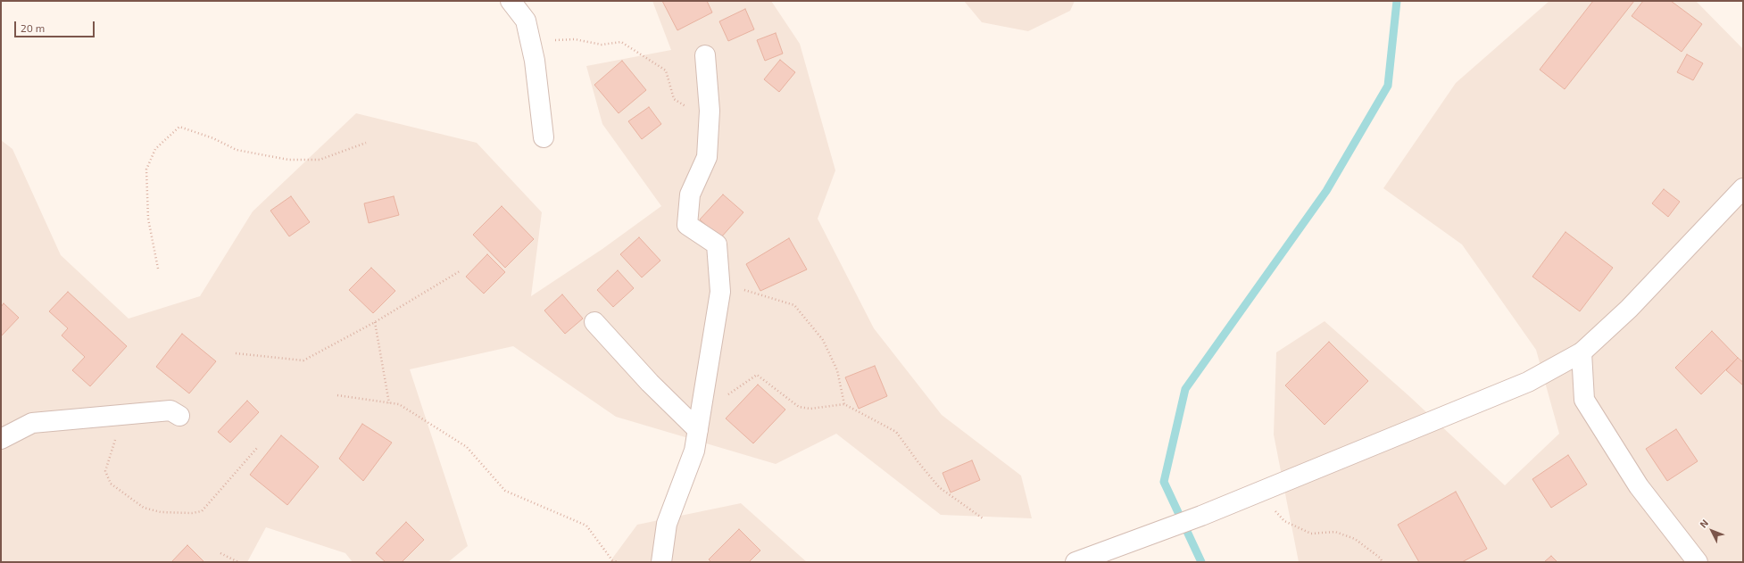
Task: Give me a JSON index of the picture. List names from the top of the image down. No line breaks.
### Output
{"scale_bar":"20 m","north":"top left"}
